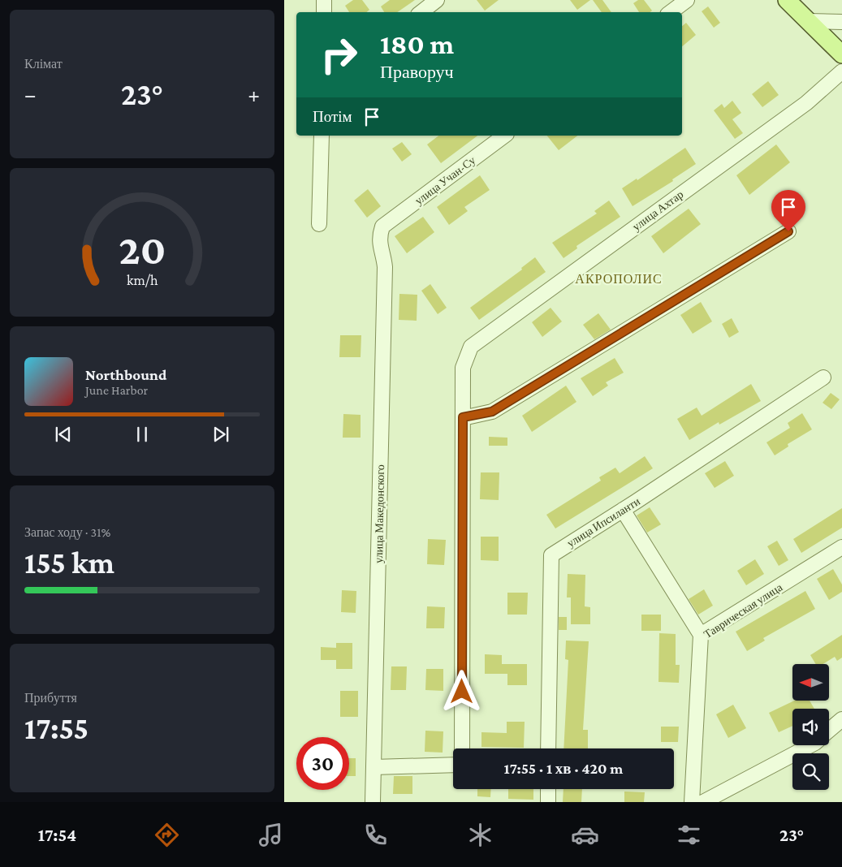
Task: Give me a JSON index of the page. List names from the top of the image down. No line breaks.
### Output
{"streets":{"street":["улица Учан-Су","улица Ахтар","улица Македонского","улица Ипсиланти","Таврическая улица"]},"crossings":[["улица Учан-Су","улица Македонского"]],"districts":["АКРОПОЛИС"],"north":"left","page":{"tile":["Клімат",["Запас ходу · 31%","155 km"],["Прибуття","17:55"]],"turn":["180 m","Праворуч"],"heat":["−","23°","+"],"then":"Потім","song":["Northbound","June Harbor"],"limit":"30","trip":"17:55 · 1 хв · 420 m","tabs":["17:54","23°"],"gauge":["20","km/h"]}}
